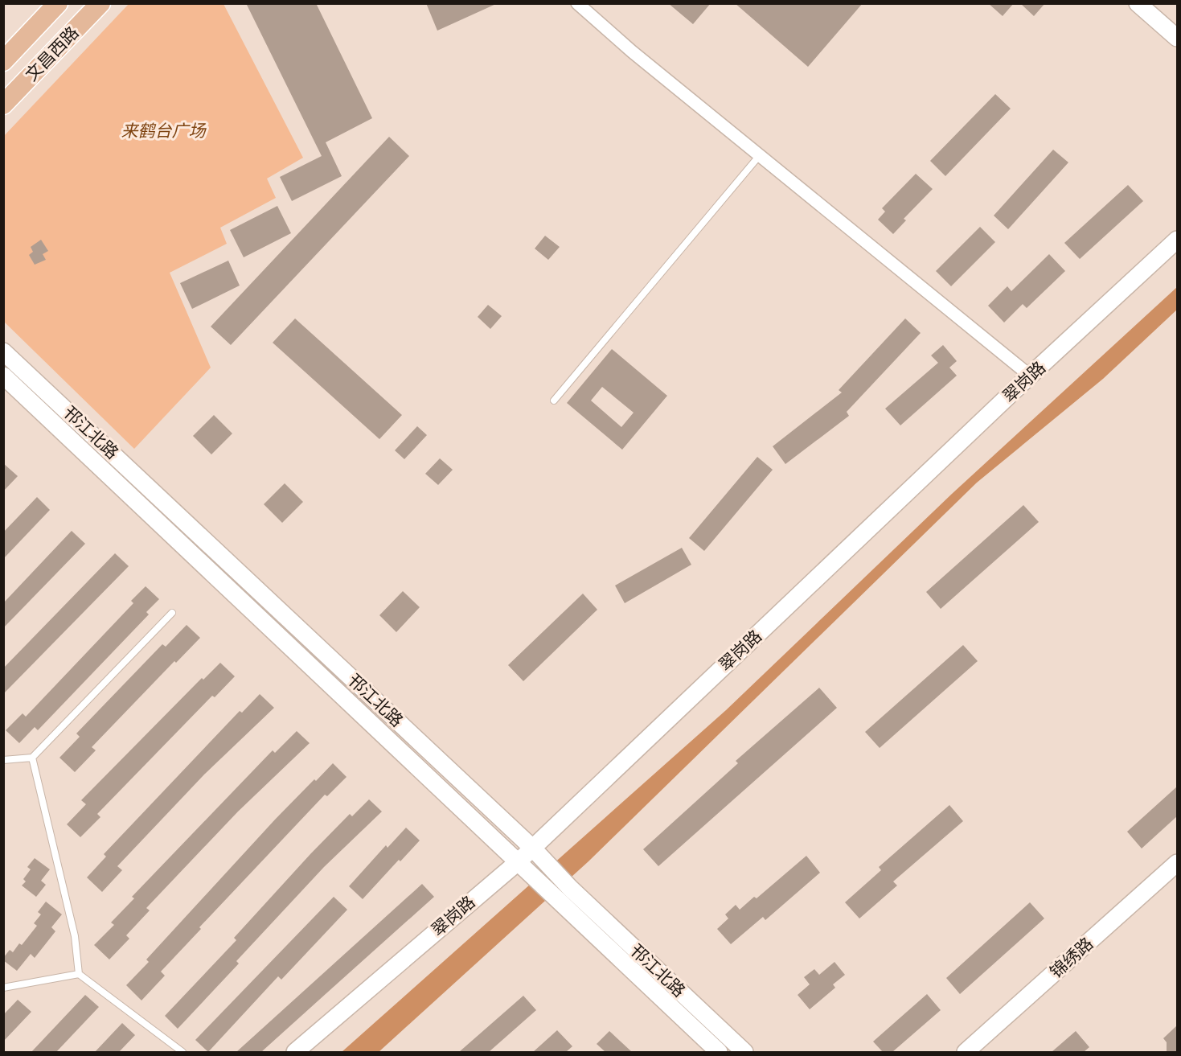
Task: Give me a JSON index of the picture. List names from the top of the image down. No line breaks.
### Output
{"streets":{"main road":["文昌西路","翠岗路","邗江北路","锦绣路"]},"crossings":[["翠岗路","邗江北路"]],"parks":["来鹤台广场"]}
